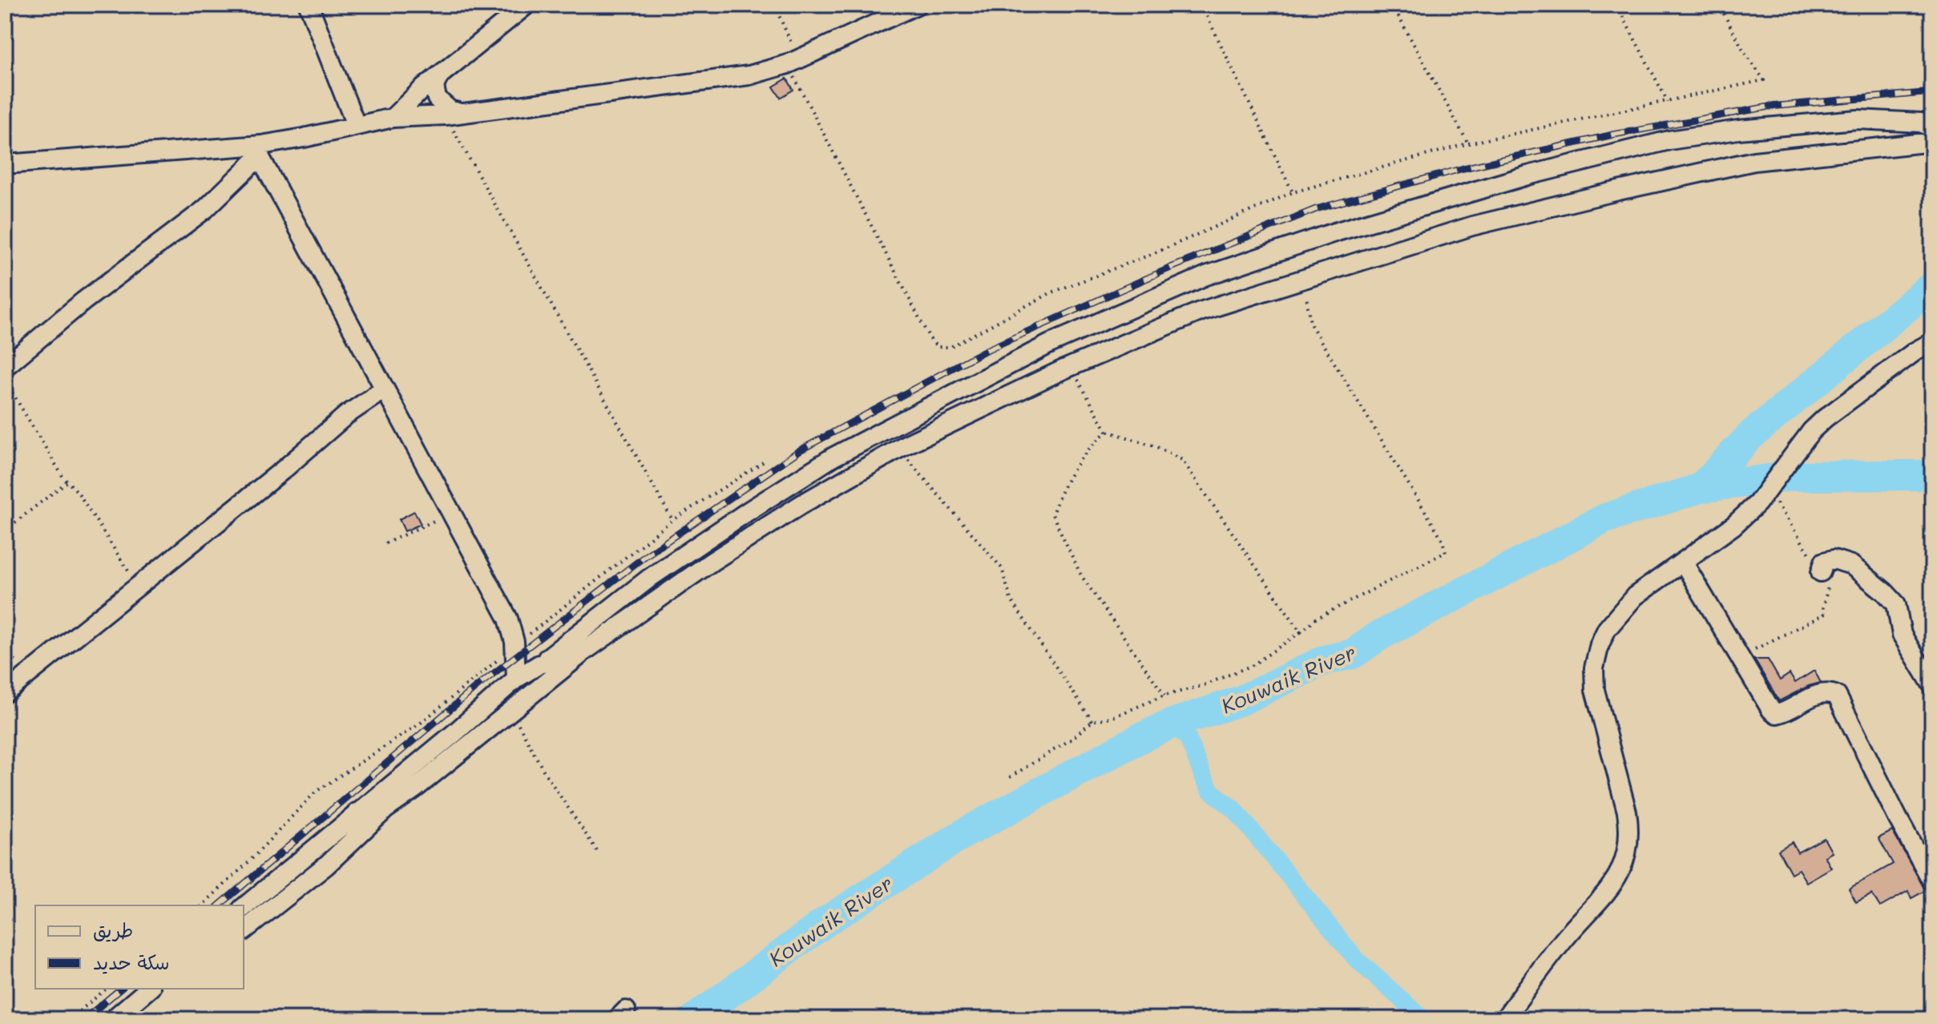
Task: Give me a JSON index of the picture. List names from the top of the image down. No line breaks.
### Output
{"water":["Kouwaik River"],"legend":["طريق","سكة حديد"]}
